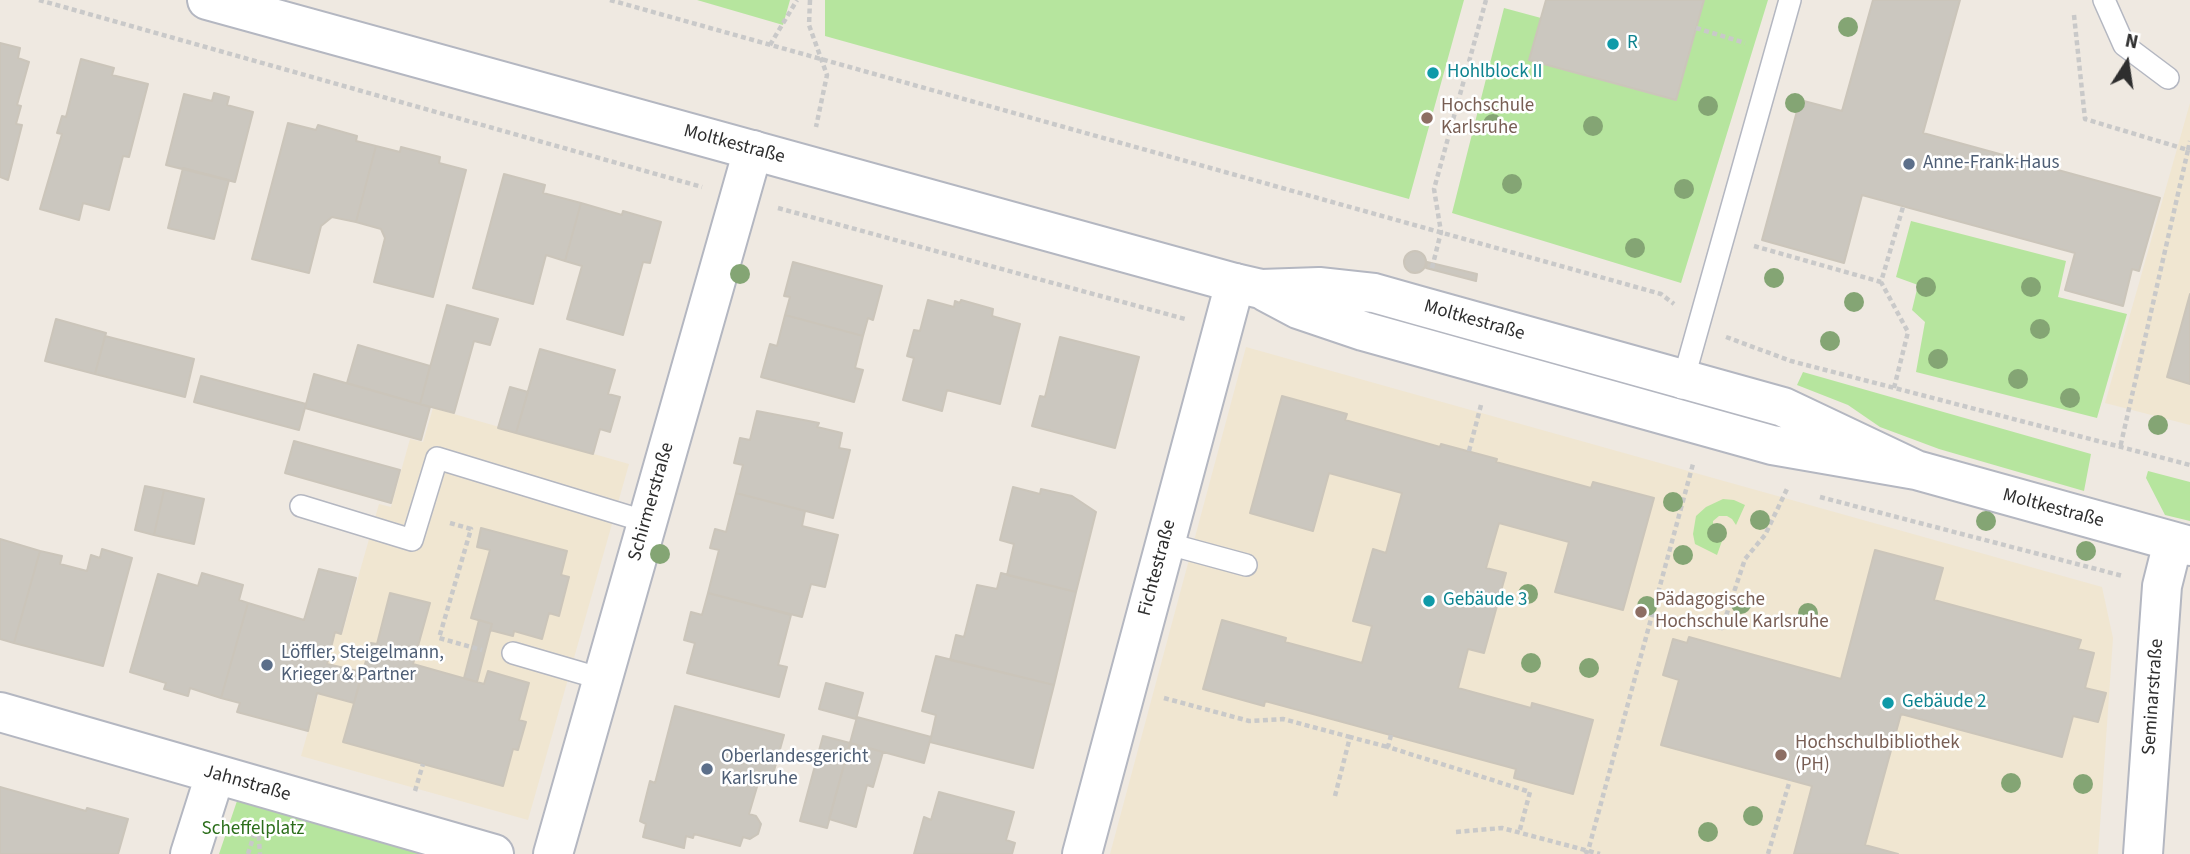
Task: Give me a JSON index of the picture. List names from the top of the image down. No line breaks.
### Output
{"streets":{"main road":["Moltkestraße","Schirmerstraße","Fichtestraße","Seminarstraße","Jahnstraße"]},"crossings":[["Moltkestraße","Schirmerstraße"],["Moltkestraße","Fichtestraße"],["Moltkestraße","Seminarstraße"]],"parks":["Scheffelplatz"],"places":["R","Hohlblock II","Hochschule Karlsruhe","Anne-Frank-Haus","Gebäude 3","Pädagogische Hochschule Karlsruhe","Löffler, Steigelmann, Krieger & Partner","Gebäude 2","Hochschulbibliothek (PH)","Oberlandesgericht Karlsruhe"],"north":"top"}
